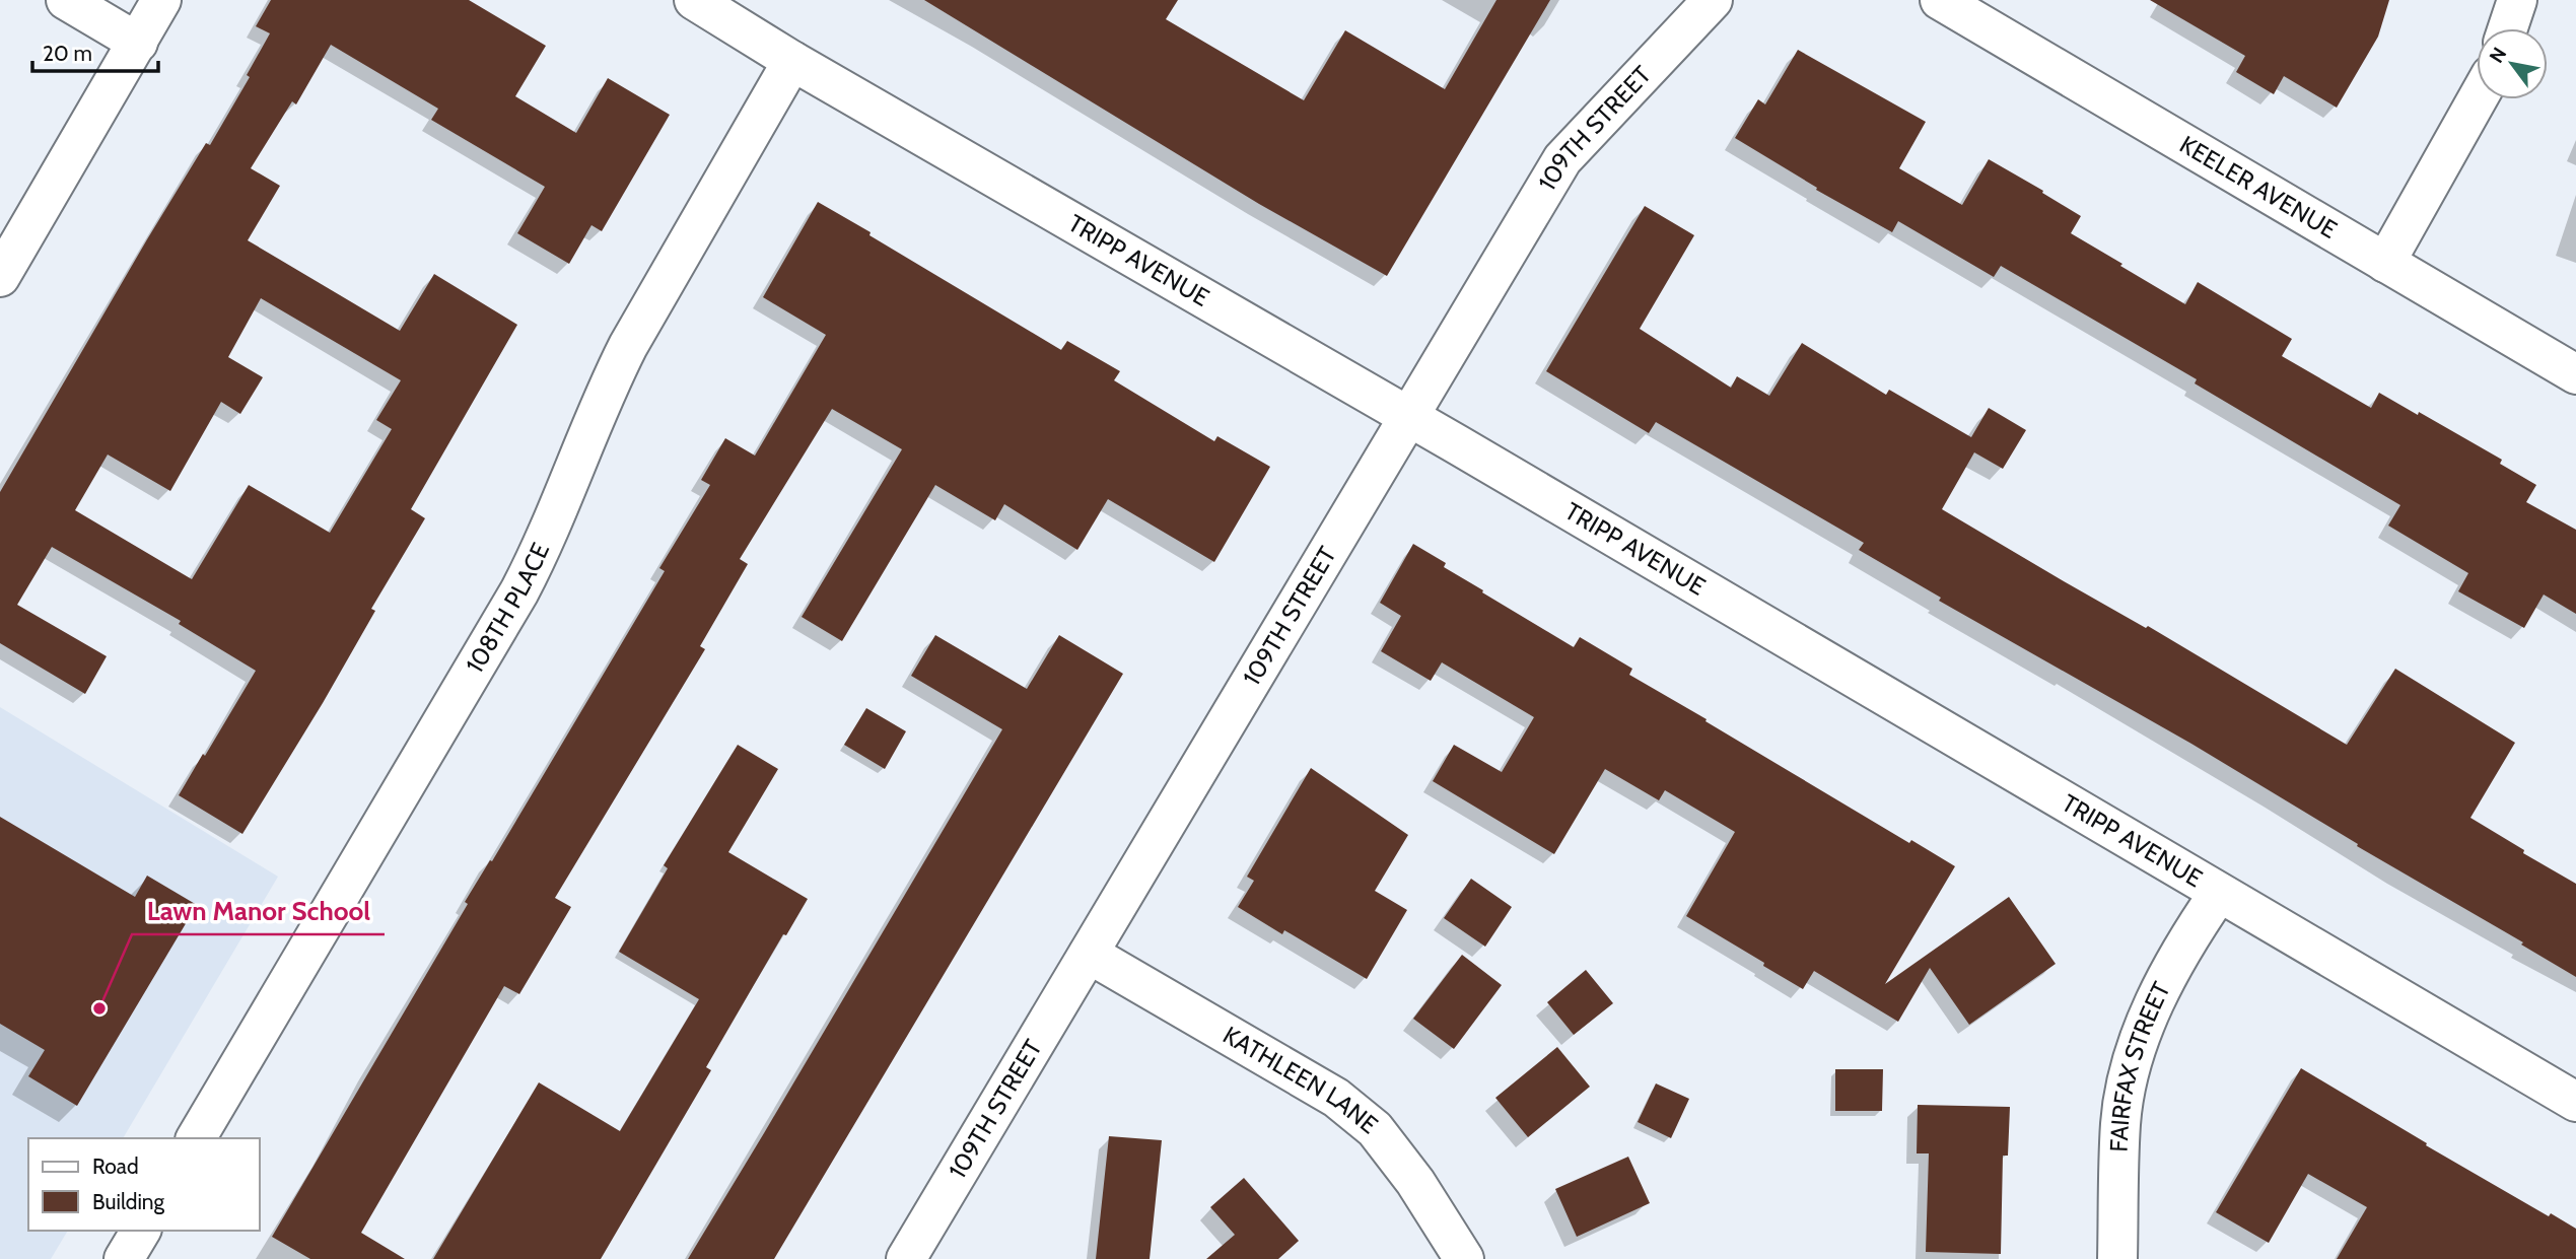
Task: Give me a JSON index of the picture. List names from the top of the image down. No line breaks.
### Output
{"streets":{"street":["109TH STREET","KEELER AVENUE","TRIPP AVENUE","108TH PLACE","FAIRFAX STREET","KATHLEEN LANE"]},"crossings":[["109TH STREET","TRIPP AVENUE"],["109TH STREET","KATHLEEN LANE"],["TRIPP AVENUE","108TH PLACE"],["TRIPP AVENUE","FAIRFAX STREET"]],"places":["Lawn Manor School"],"legend":["Road","Building"],"scale_bar":"20 m","north":"top left"}
